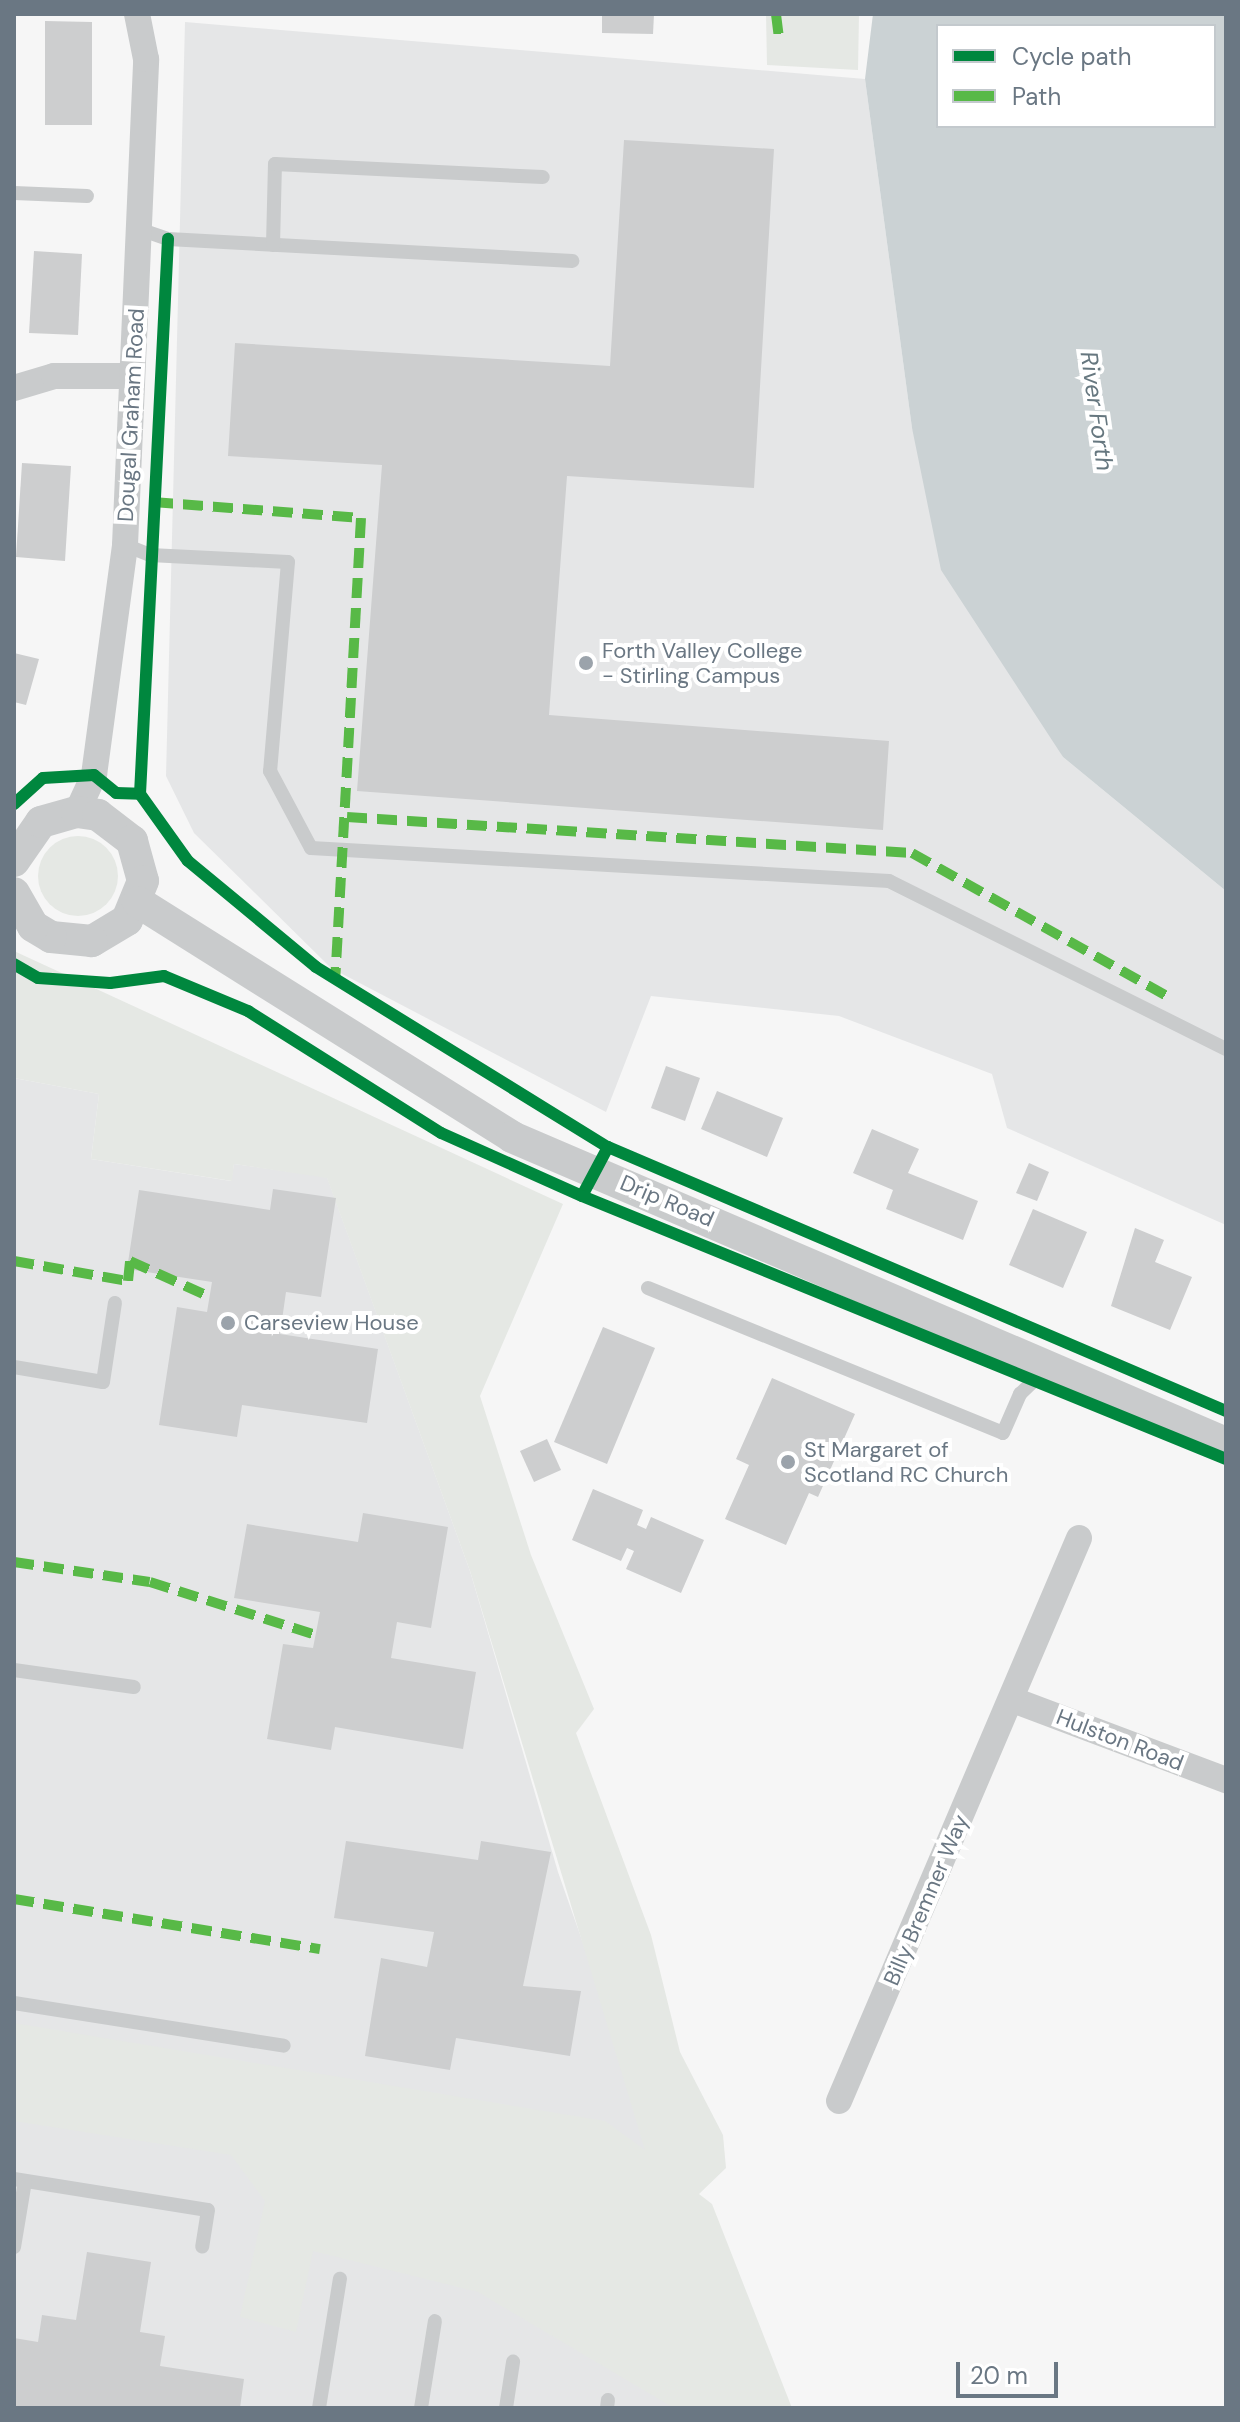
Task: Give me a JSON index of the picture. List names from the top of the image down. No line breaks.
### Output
{"streets":{"street":["Dougal Graham Road","Drip Road","Hulston Road","Billy Bremner Way"]},"crossings":[["Hulston Road","Billy Bremner Way"]],"water":["River Forth"],"places":["Forth Valley College - Stirling Campus","Carseview House","St Margaret of Scotland RC Church"],"legend":["Cycle path","Path"],"scale_bar":"20 m"}
